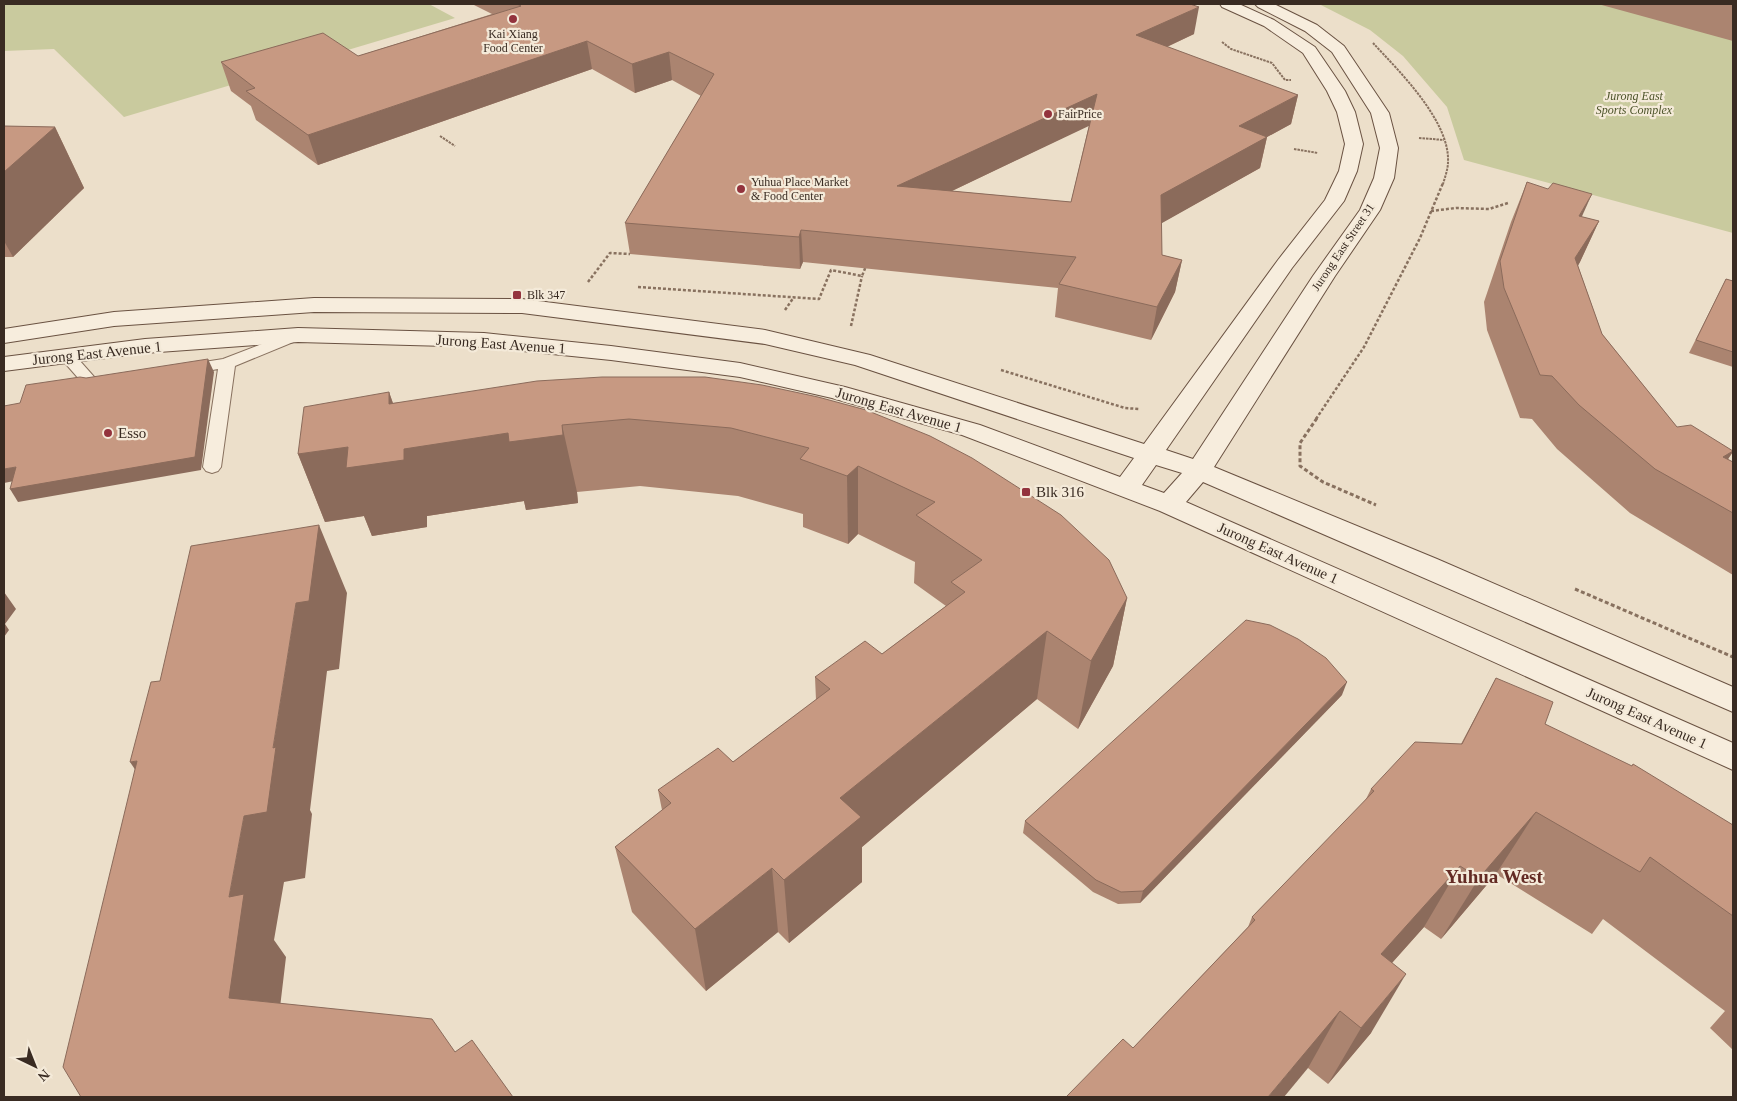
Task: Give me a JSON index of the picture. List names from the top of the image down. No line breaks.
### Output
{"streets":{"street":["Jurong East Street 31","Jurong East Avenue 1"]},"crossings":[["Jurong East Street 31","Jurong East Avenue 1"]],"districts":["Yuhua West"],"parks":["Jurong East Sports Complex"],"places":{"other":["Kai Xiang Food Center","FairPrice","Yuhua Place Market & Food Center","Esso"],"transit":["Blk 347","Blk 316"]},"north":"bottom right"}
